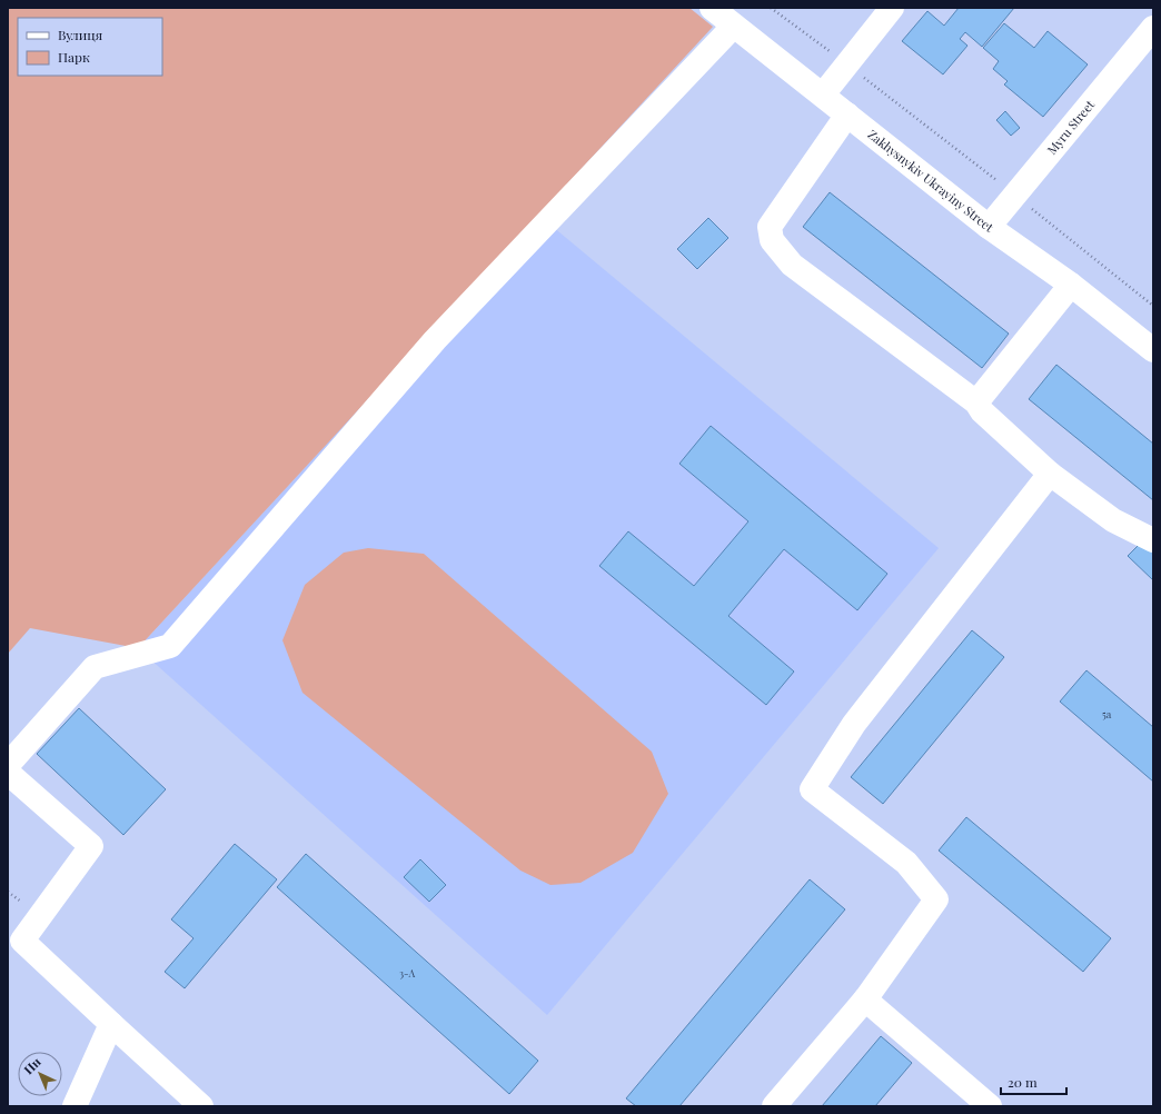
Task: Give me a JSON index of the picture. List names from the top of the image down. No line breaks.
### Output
{"streets":{"street":["Myru Street","Zakhysnykiv Ukrayiny Street"]},"crossings":[["Myru Street","Zakhysnykiv Ukrayiny Street"]],"house_numbers":["5а","3-А"],"legend":["Вулиця","Парк"],"scale_bar":"20 m","north":"top left"}
